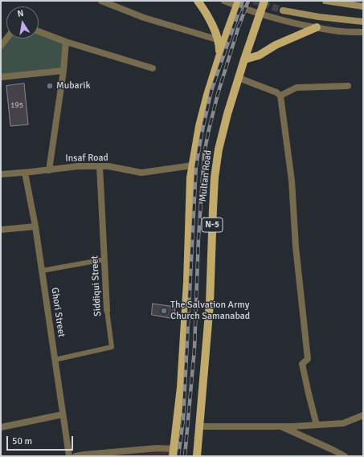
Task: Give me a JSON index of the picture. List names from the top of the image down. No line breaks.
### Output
{"streets":{"main road":["Multan Road","N-5"],"street":["Insaf Road","Siddiqui Street","Ghori Street"]},"crossings":[["Insaf Road","Multan Road"],["Insaf Road","Siddiqui Street"],["Insaf Road","Ghori Street"],["Siddiqui Street","Ghori Street"]],"places":["Mubarik","The Salvation Army Church Samanabad"],"house_numbers":["195"],"scale_bar":"50 m","north":"top"}
